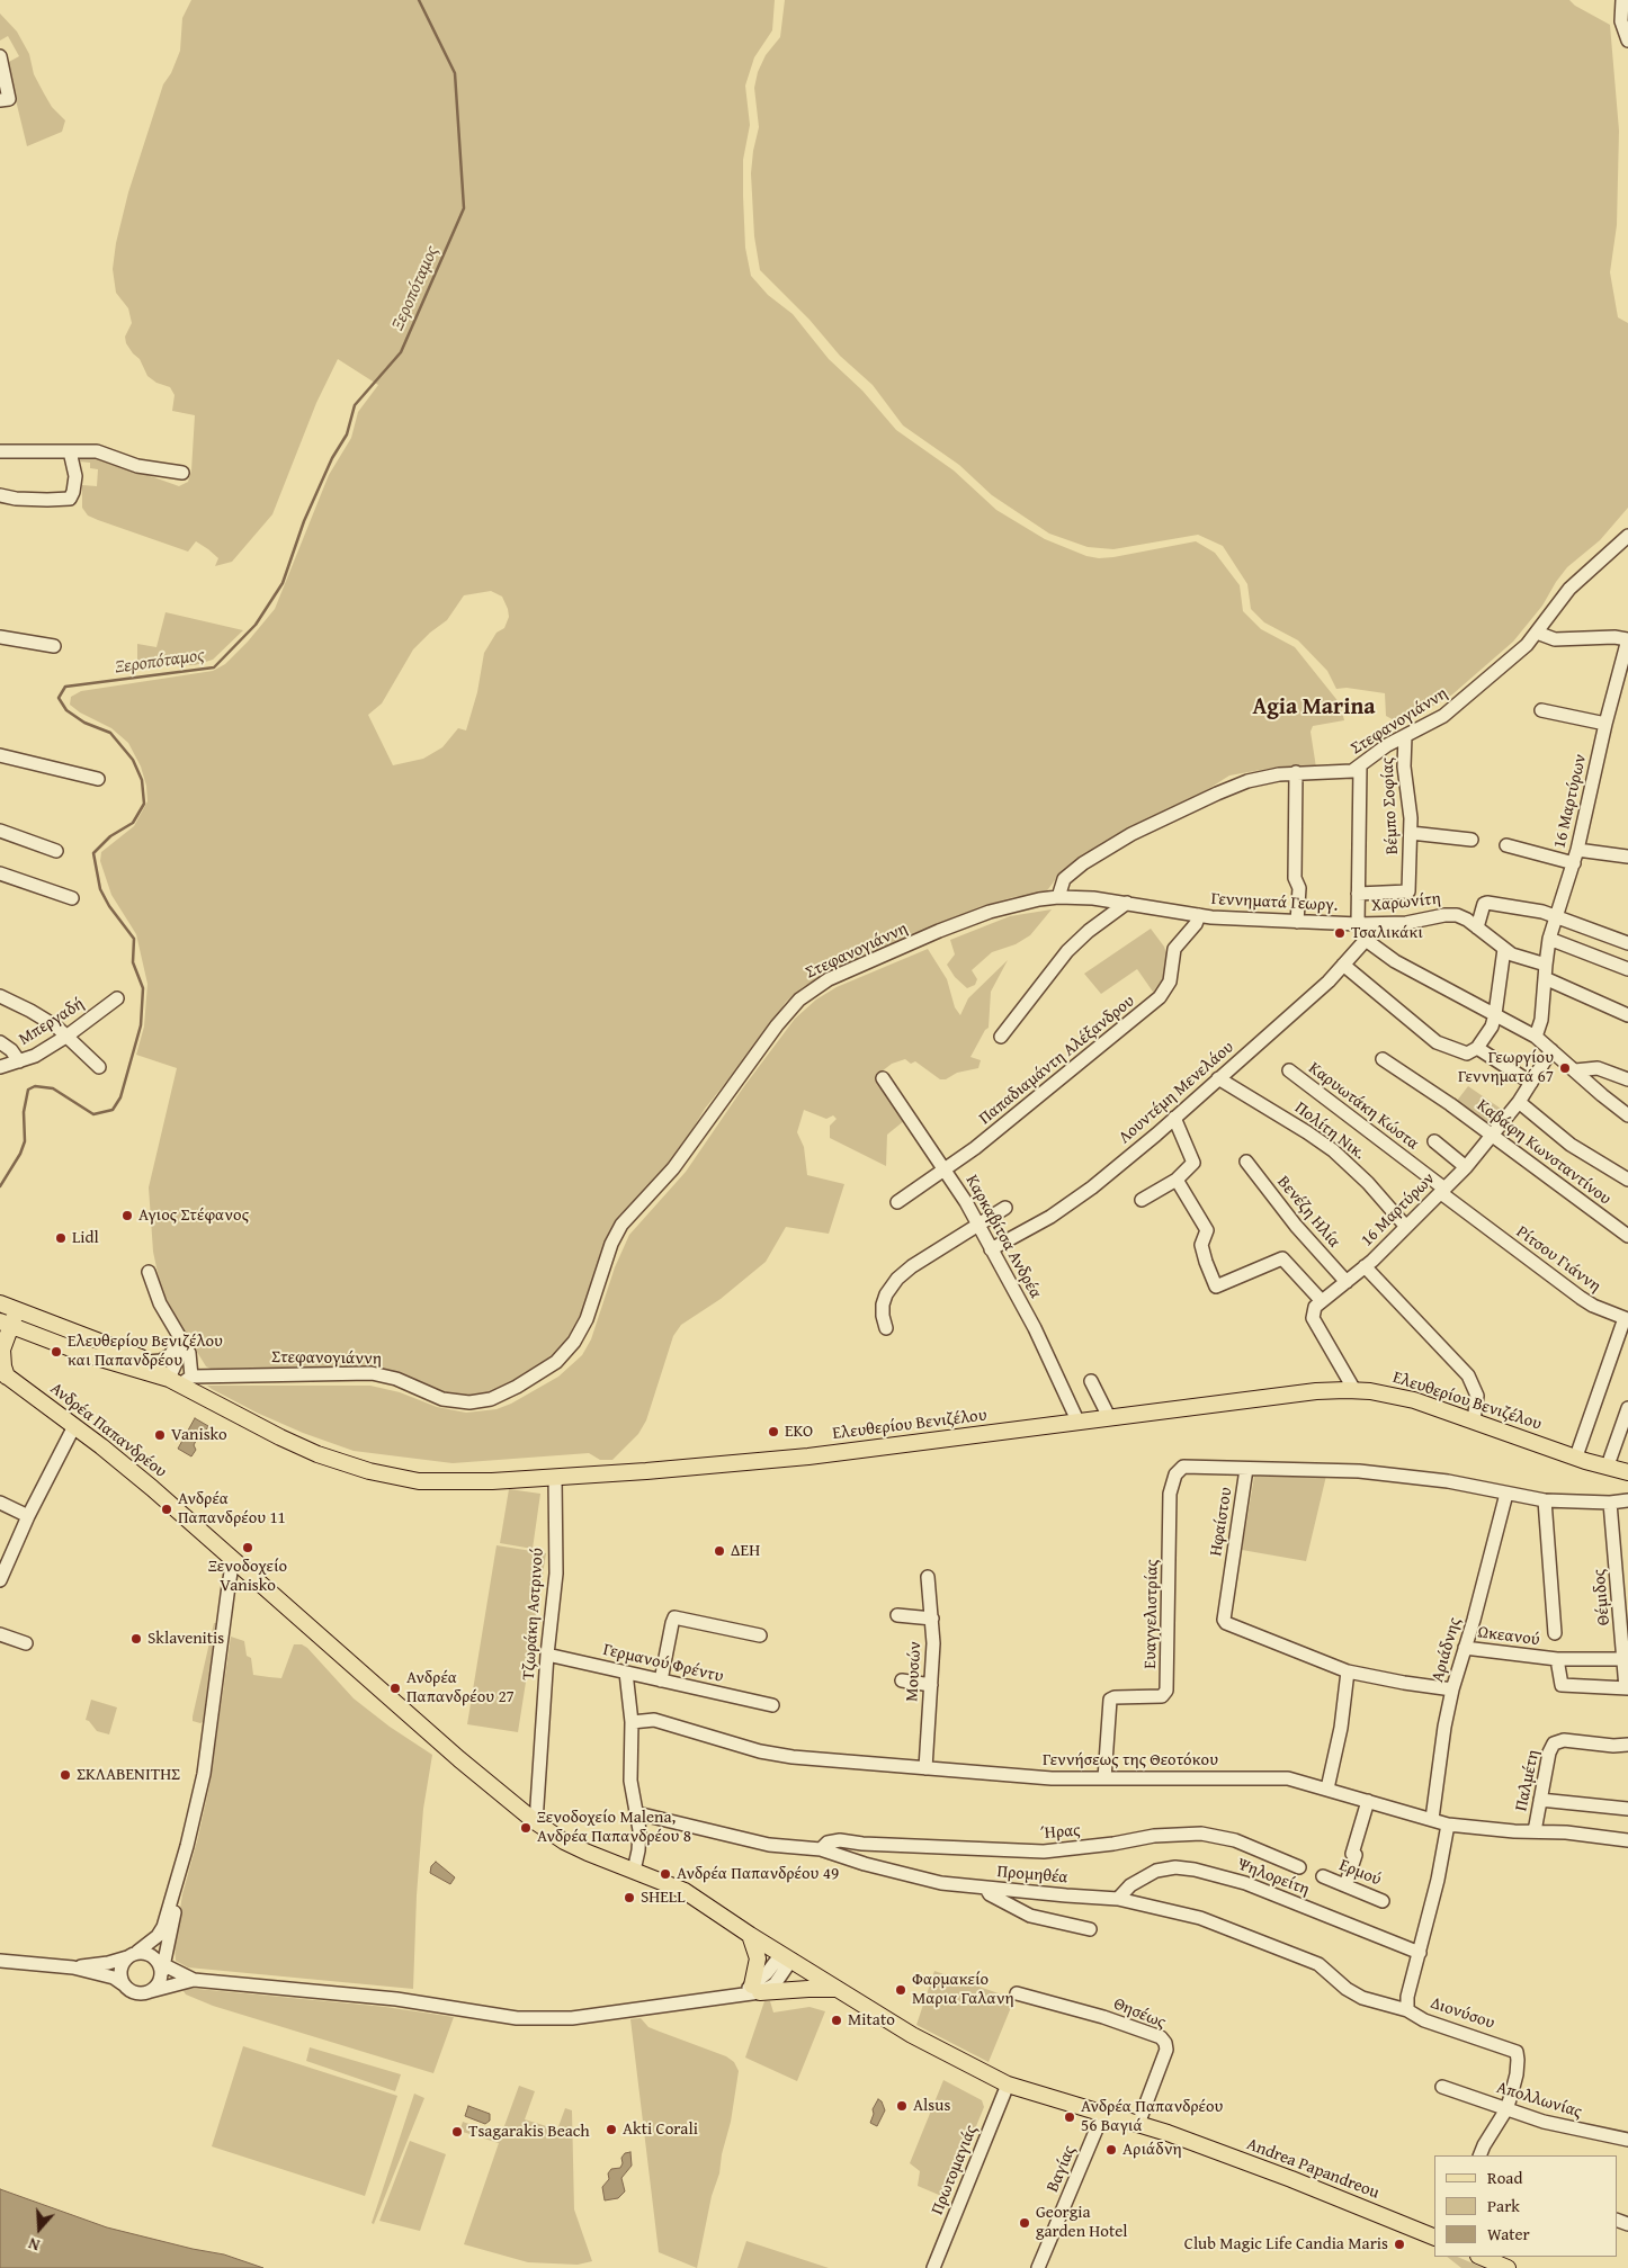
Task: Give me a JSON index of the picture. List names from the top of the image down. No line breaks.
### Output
{"streets":{"main road":["Ελευθερίου Βενιζέλου","Ανδρέα Παπανδρέου","Andrea Papandreou"],"street":["Στεφανογιάννη","16 Μαρτύρων","Βέμπο Σοφίας","Γεννηματά Γεωργ.","Χαρωνίτη","Μπεργαδή","Παπαδιαμάντη Αλέξανδρου","Λουντέμη Μενελάου","Καρυωτάκη Κώστα","Πολίτη Νικ.","Καβάφη Κωνσταντίνου","Βενέζη Ηλία","Καρκαβίτσα Ανδρέα","Ρίτσου Γιάννη","Ηφαίστου","Θέμιδος","Τζωράκη Αστρινού","Ευαγγελιστρίας","Ωκεανού","Αριάδνης","Γερμανού Φρέντυ","Μουσών","Γεννήσεως της Θεοτόκου","Παλμέτη","Ήρας","Ερμού","Προμηθέα","Ψηλορείτη","Θησέως","Διονύσου","Απολλωνίας","Βαγίας","Πρωτομαγιάς"]},"crossings":[["Στεφανογιάννη","Βέμπο Σοφίας"],["Στεφανογιάννη","Γεννηματά Γεωργ."],["Στεφανογιάννη","Ελευθερίου Βενιζέλου"],["16 Μαρτύρων","Γεννηματά Γεωργ."],["16 Μαρτύρων","Χαρωνίτη"],["16 Μαρτύρων","Καρυωτάκη Κώστα"],["16 Μαρτύρων","Πολίτη Νικ."],["16 Μαρτύρων","Καβάφη Κωνσταντίνου"],["16 Μαρτύρων","Βενέζη Ηλία"],["16 Μαρτύρων","Ρίτσου Γιάννη"],["Γεννηματά Γεωργ.","Χαρωνίτη"],["Γεννηματά Γεωργ.","Παπαδιαμάντη Αλέξανδρου"],["Γεννηματά Γεωργ.","Λουντέμη Μενελάου"],["Παπαδιαμάντη Αλέξανδρου","Καρκαβίτσα Ανδρέα"],["Λουντέμη Μενελάου","Πολίτη Νικ."],["Λουντέμη Μενελάου","Καρκαβίτσα Ανδρέα"],["Καρυωτάκη Κώστα","Ρίτσου Γιάννη"],["Καρκαβίτσα Ανδρέα","Ελευθερίου Βενιζέλου"],["Ρίτσου Γιάννη","Ελευθερίου Βενιζέλου"],["Ελευθερίου Βενιζέλου","Τζωράκη Αστρινού"],["Ανδρέα Παπανδρέου","Τζωράκη Αστρινού"],["Ηφαίστου","Θέμιδος"],["Ηφαίστου","Ευαγγελιστρίας"],["Ηφαίστου","Αριάδνης"],["Θέμιδος","Ωκεανού"],["Τζωράκη Αστρινού","Γερμανού Φρέντυ"],["Ευαγγελιστρίας","Γεννήσεως της Θεοτόκου"],["Ωκεανού","Αριάδνης"],["Αριάδνης","Γεννήσεως της Θεοτόκου"],["Μουσών","Γεννήσεως της Θεοτόκου"],["Γεννήσεως της Θεοτόκου","Παλμέτη"],["Γεννήσεως της Θεοτόκου","Διονύσου"],["Ήρας","Προμηθέα"],["Προμηθέα","Ψηλορείτη"],["Προμηθέα","Διονύσου"],["Ψηλορείτη","Διονύσου"],["Θησέως","Andrea Papandreou"],["Διονύσου","Απολλωνίας"],["Βαγίας","Andrea Papandreou"],["Andrea Papandreou","Πρωτομαγιάς"]],"districts":["Agia Marina"],"water":["Ξεροπόταμος"],"places":["Τσαλικάκι","Γεωργίου Γεννηματά 67","Αγιος Στέφανος","Lidl","Ελευθερίου Βενιζέλου και Παπανδρέου","EKO","Vanisko","Ανδρέα Παπανδρέου 11","Ξενοδοχείο Vanisko","ΔΕΗ","Sklavenitis","Ανδρέα Παπανδρέου 27","ΣΚΛΑΒΕΝΙΤΗΣ","Ξενοδοχείο Malena, Ανδρέα Παπανδρέου 8","Ανδρέα Παπανδρέου 49","SHELL","Φαρμακείο Μαρια Γαλανη","Mitato","Alsus","Ανδρέα Παπανδρέου 56 Βαγιά","Akti Corali","Tsagarakis Beach","Αριάδνη","Georgia garden Hotel","Club Magic Life Candia Maris"],"legend":["Road","Park","Water"],"north":"bottom"}
